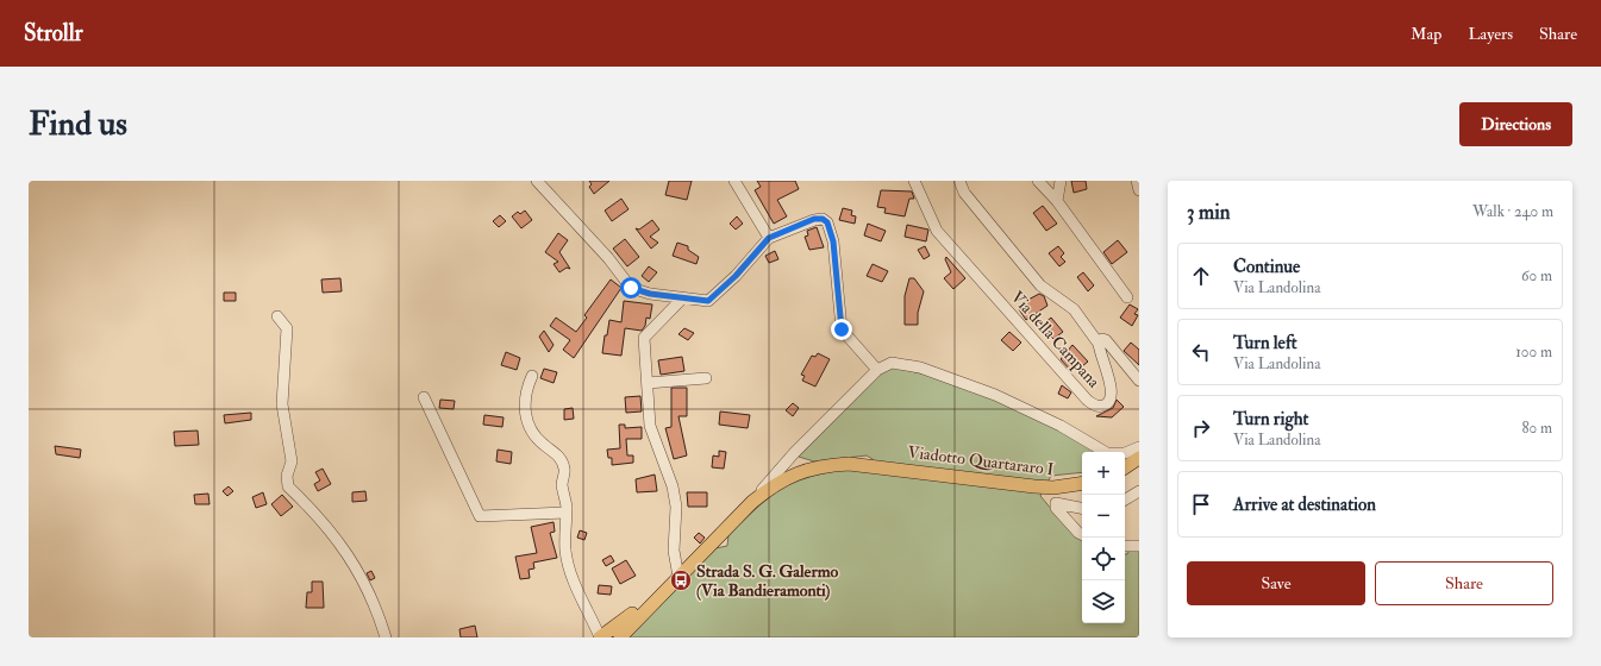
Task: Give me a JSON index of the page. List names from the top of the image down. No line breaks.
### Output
{"streets":{"main road":["Viadotto Quartararo I"],"street":["Via della Campana"]},"places":{"bus stop":["Strada S. G. Galermo (Via Bandieramonti)"]},"page":{"header":"Strollr","nav":["Map","Layers","Share"],"buttons":["Directions",["Save","Share"]],"title":"Find us","heading":["3 min","Walk · 240 m"],"list":[["Continue","Via Landolina","60 m"],["Turn left","Via Landolina","100 m"],["Turn right","Via Landolina","80 m"],"Arrive at destination"],"map_buttons":["+","−"]}}
